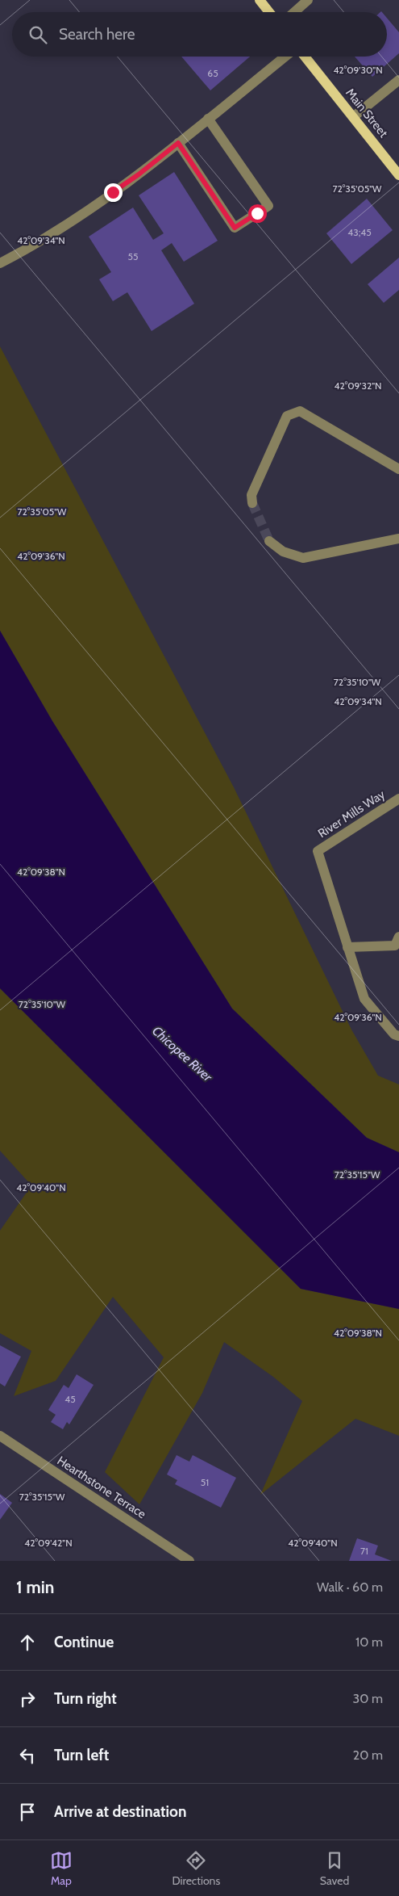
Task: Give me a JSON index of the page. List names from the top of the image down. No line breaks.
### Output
{"streets":{"main road":["Main Street"],"street":["River Mills Way","Hearthstone Terrace"]},"water":["Chicopee River"],"house_numbers":["65","43;45","55","45","51","71"],"page":{"search":"Search here","heading":["1 min","Walk · 60 m"],"list":[["Continue","10 m"],["Turn right","30 m"],["Turn left","20 m"],"Arrive at destination"],"nav":["Map","Directions","Saved"]},"coordinates":["42°09'30\"N","72°35'05\"W","42°09'34\"N","42°09'32\"N","42°09'36\"N","72°35'10\"W","42°09'38\"N","72°35'15\"W","42°09'40\"N","42°09'42\"N"]}
